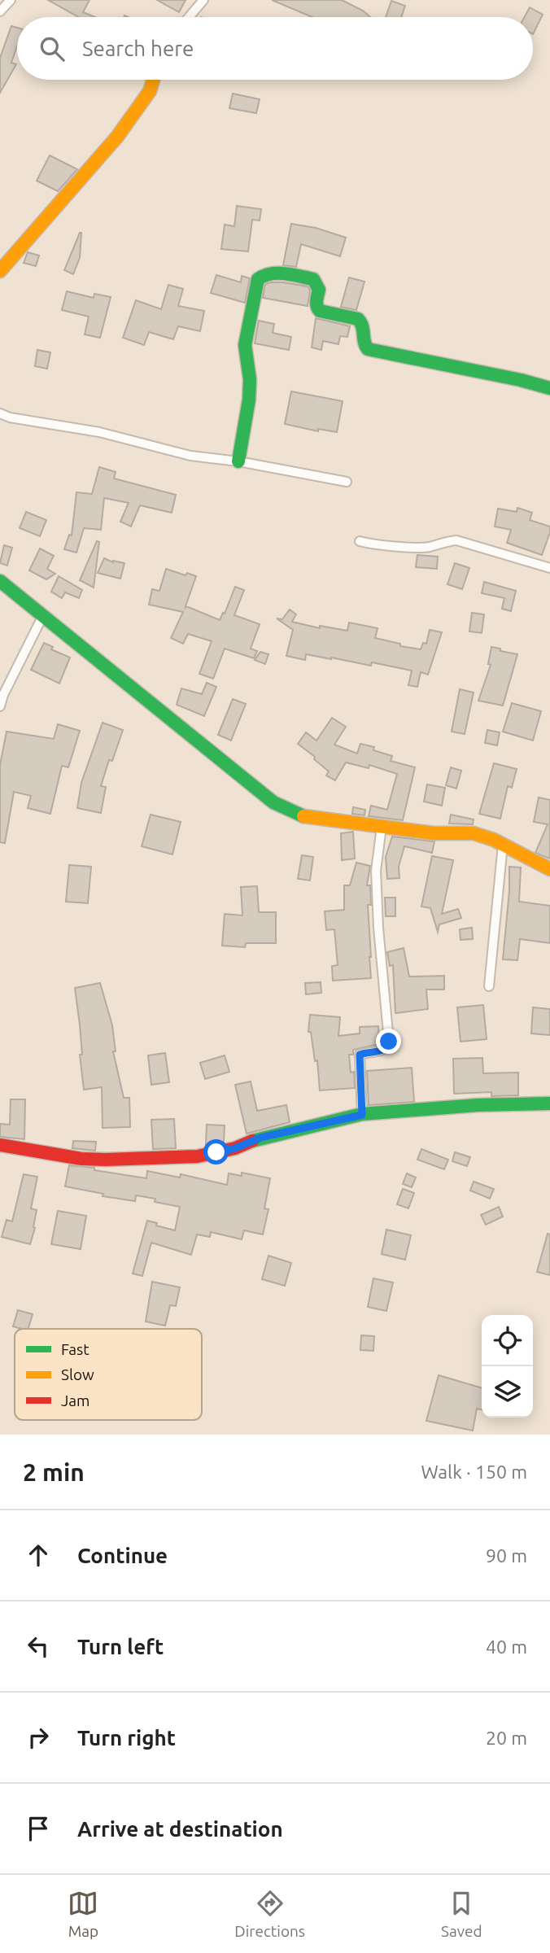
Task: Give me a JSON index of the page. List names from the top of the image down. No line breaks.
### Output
{"legend":["Fast","Slow","Jam"],"page":{"search":"Search here","heading":["2 min","Walk · 150 m"],"list":[["Continue","90 m"],["Turn left","40 m"],["Turn right","20 m"],"Arrive at destination"],"nav":["Map","Directions","Saved"]}}
